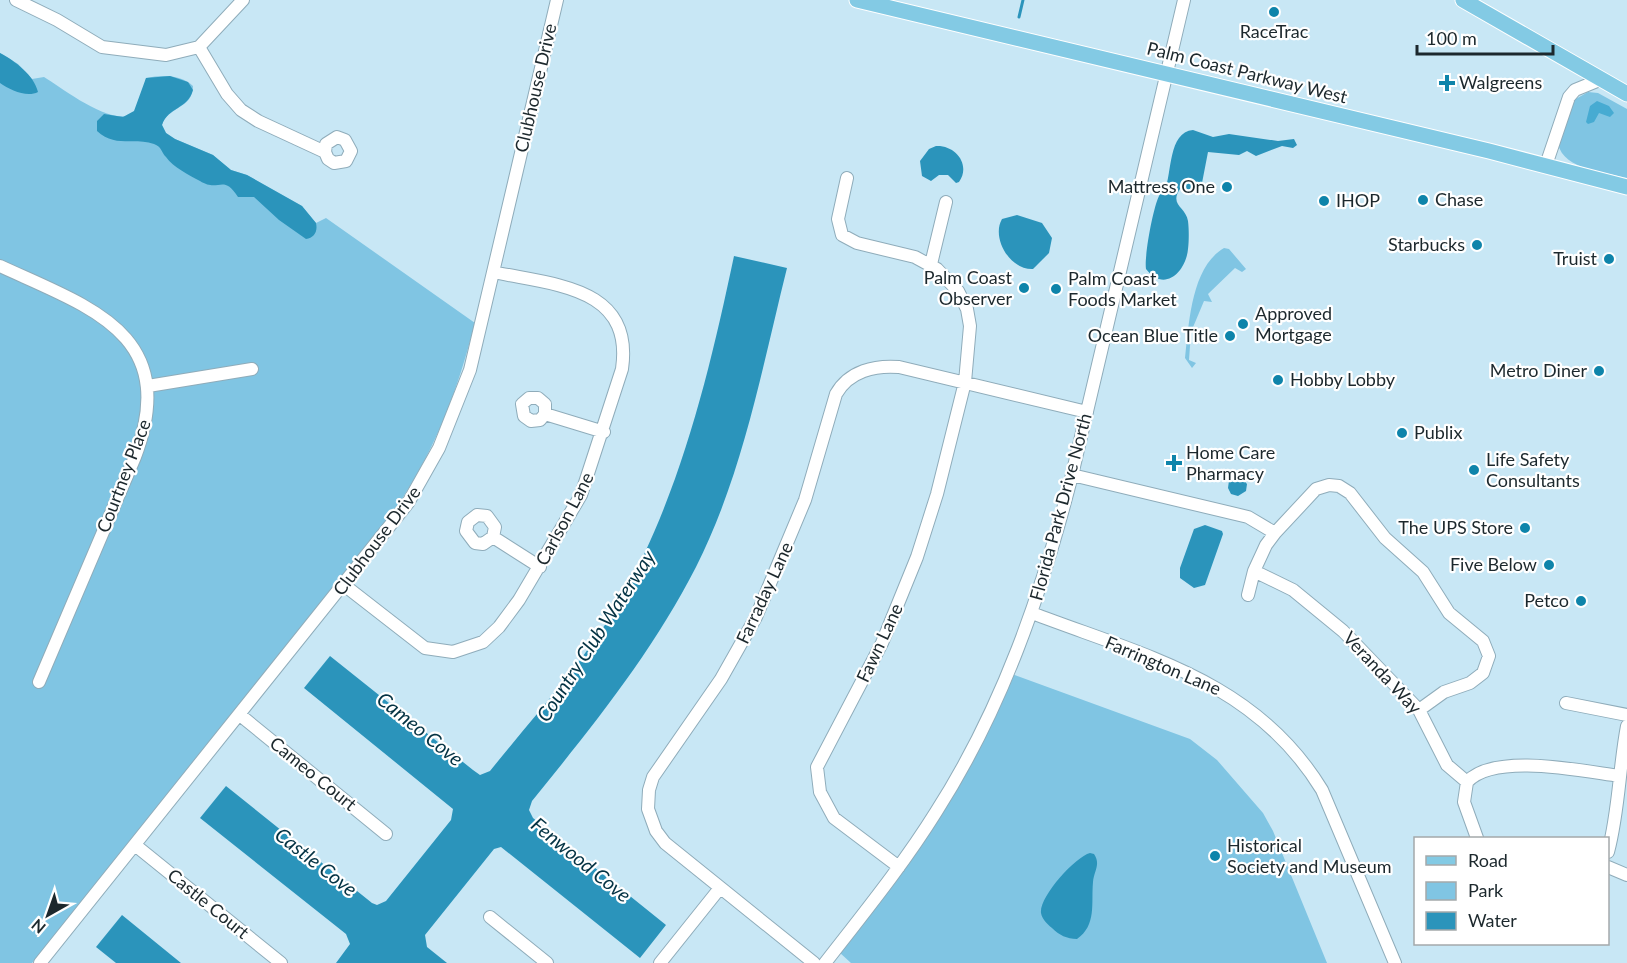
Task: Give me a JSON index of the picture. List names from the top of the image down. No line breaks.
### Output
{"streets":{"main road":["Palm Coast Parkway West"],"street":["Clubhouse Drive","Courtney Place","Florida Park Drive North","Carlson Lane","Farraday Lane","Fawn Lane","Farrington Lane","Veranda Way","Cameo Court","Castle Court"]},"crossings":[["Palm Coast Parkway West","Florida Park Drive North"],["Clubhouse Drive","Carlson Lane"],["Clubhouse Drive","Cameo Court"],["Clubhouse Drive","Castle Court"],["Florida Park Drive North","Farraday Lane"],["Florida Park Drive North","Fawn Lane"],["Florida Park Drive North","Farrington Lane"],["Farraday Lane","Fawn Lane"]],"water":["Country Club Waterway","Cameo Cove","Fenwood Cove","Castle Cove"],"places":{"other":["RaceTrac","Mattress One","Chase","IHOP","Starbucks","Truist","Palm Coast Observer","Palm Coast Foods Market","Approved Mortgage","Ocean Blue Title","Metro Diner","Hobby Lobby","Publix","Life Safety Consultants","The UPS Store","Five Below","Petco","Historical Society and Museum"],"health":["Walgreens","Home Care Pharmacy"]},"legend":["Road","Park","Water"],"scale_bar":"100 m","north":"bottom left"}
